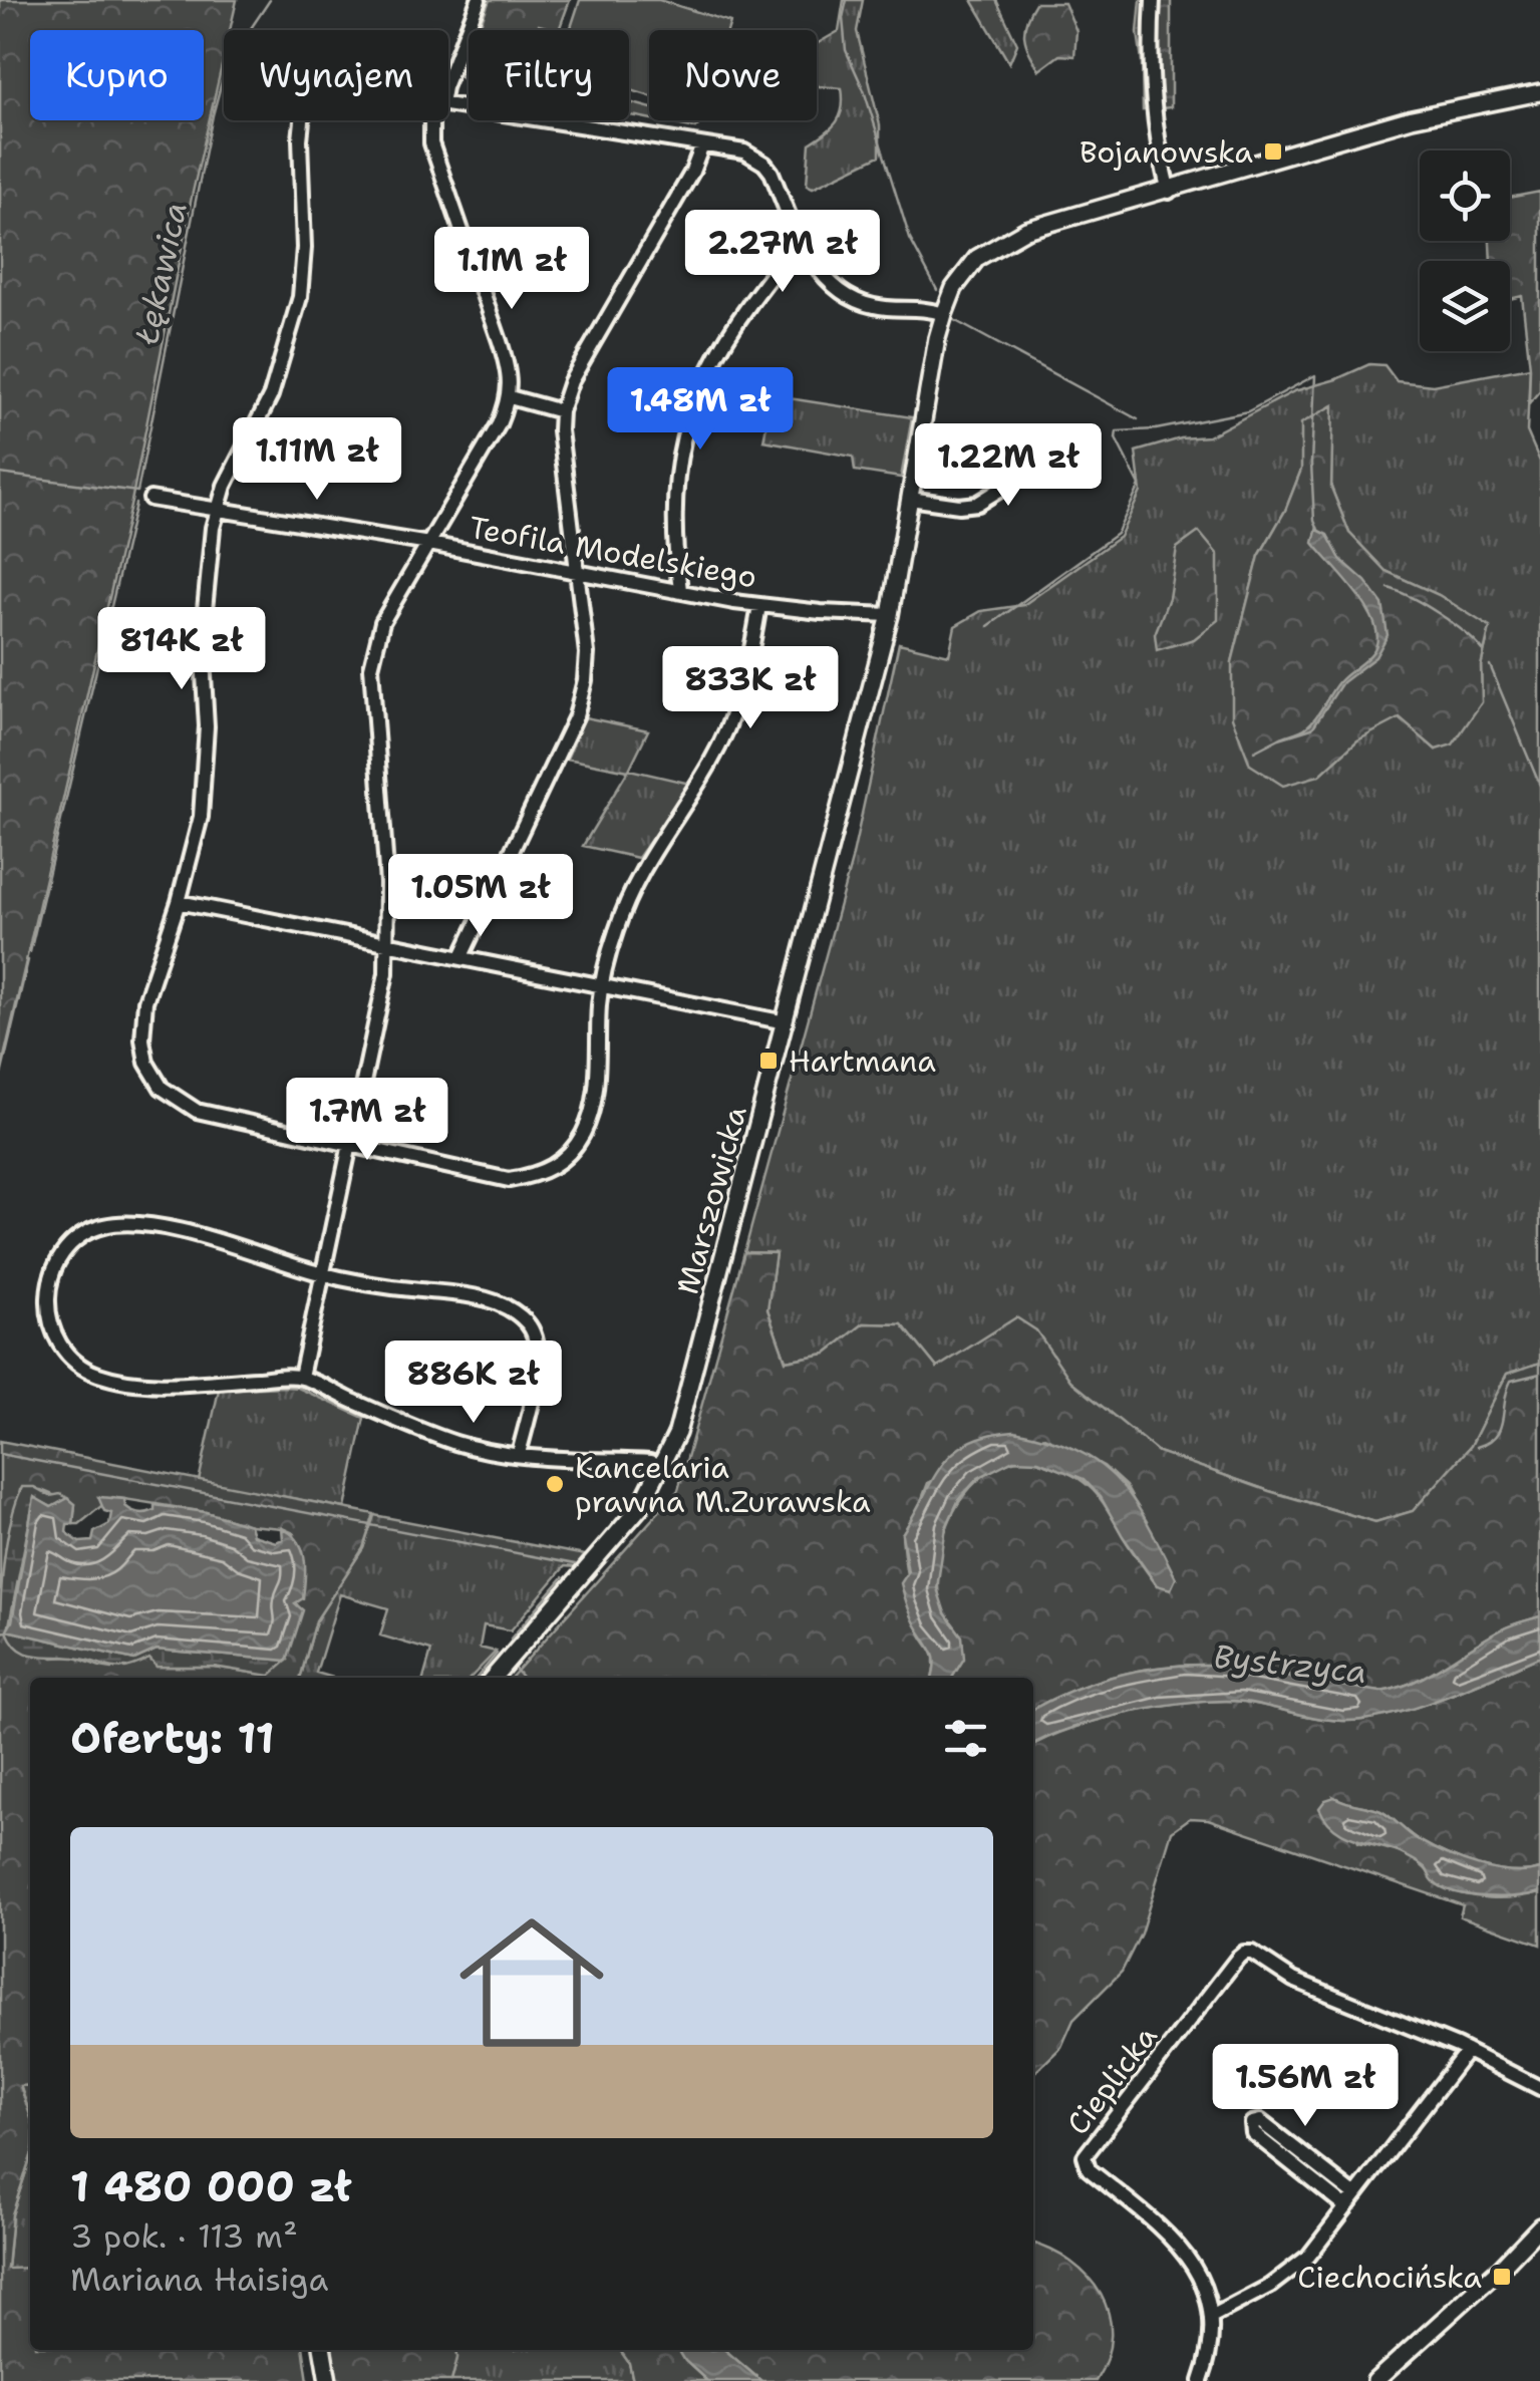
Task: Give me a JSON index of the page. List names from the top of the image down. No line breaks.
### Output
{"streets":{"street":["Teofila Modelskiego","Marszowicka","Cieplicka"]},"crossings":[["Teofila Modelskiego","Marszowicka"]],"water":["Łękawica","Bystrzyca"],"places":{"transit":["Bojanowska","Hartmana","Ciechocińska"],"other":["Kancelaria prawna M.Zurawska"]},"page":{"chip":["Kupno","Wynajem","Filtry","Nowe"],"price":["2.27M zł","1.1M zł","1.48M zł","1.11M zł","1.22M zł","814K zł","833K zł","1.05M zł","1.7M zł","886K zł","1.56M zł"],"heading":"Oferty: 11","list":[{"name":"1 480 000 zł","note":"3 pok. · 113 m² · Mariana Haisiga"}]}}
